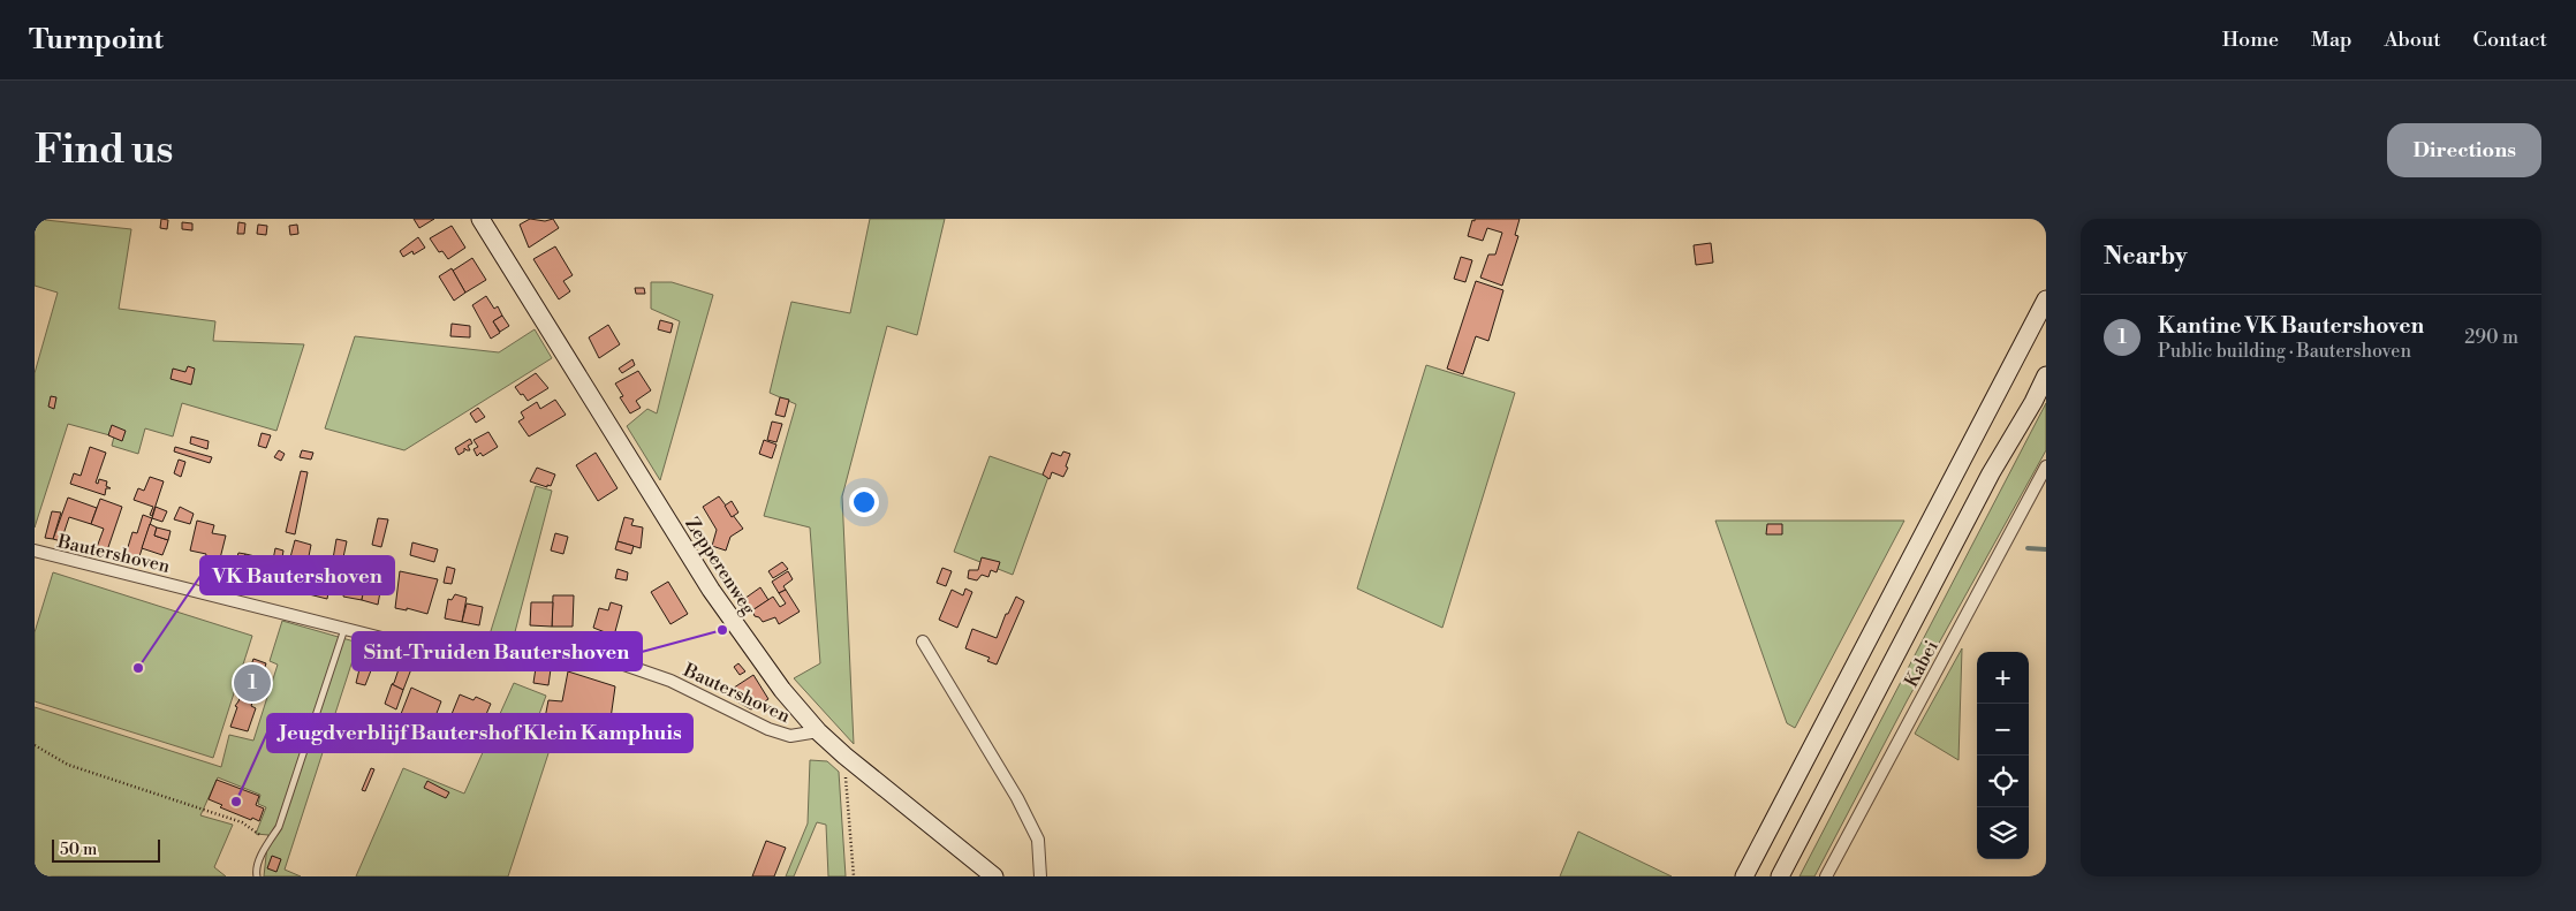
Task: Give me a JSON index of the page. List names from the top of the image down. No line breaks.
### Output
{"streets":{"main road":["Zepperenweg"],"street":["Bautershoven","Kabei"]},"crossings":[["Bautershoven","Zepperenweg"]],"places":["Sint-Truiden Bautershoven","VK Bautershoven","Jeugdverblijf Bautershof Klein Kamphuis"],"scale_bar":"50 m","page":{"header":"Turnpoint","nav":["Home","Map","About","Contact"],"buttons":"Directions","title":"Find us","heading":"Nearby","list":[{"mark":"1","name":"Kantine VK Bautershoven","note":"Public building · Bautershoven","value":"290 m"}],"map_buttons":["+","−"],"pins":"1","scale":"50 m"}}
